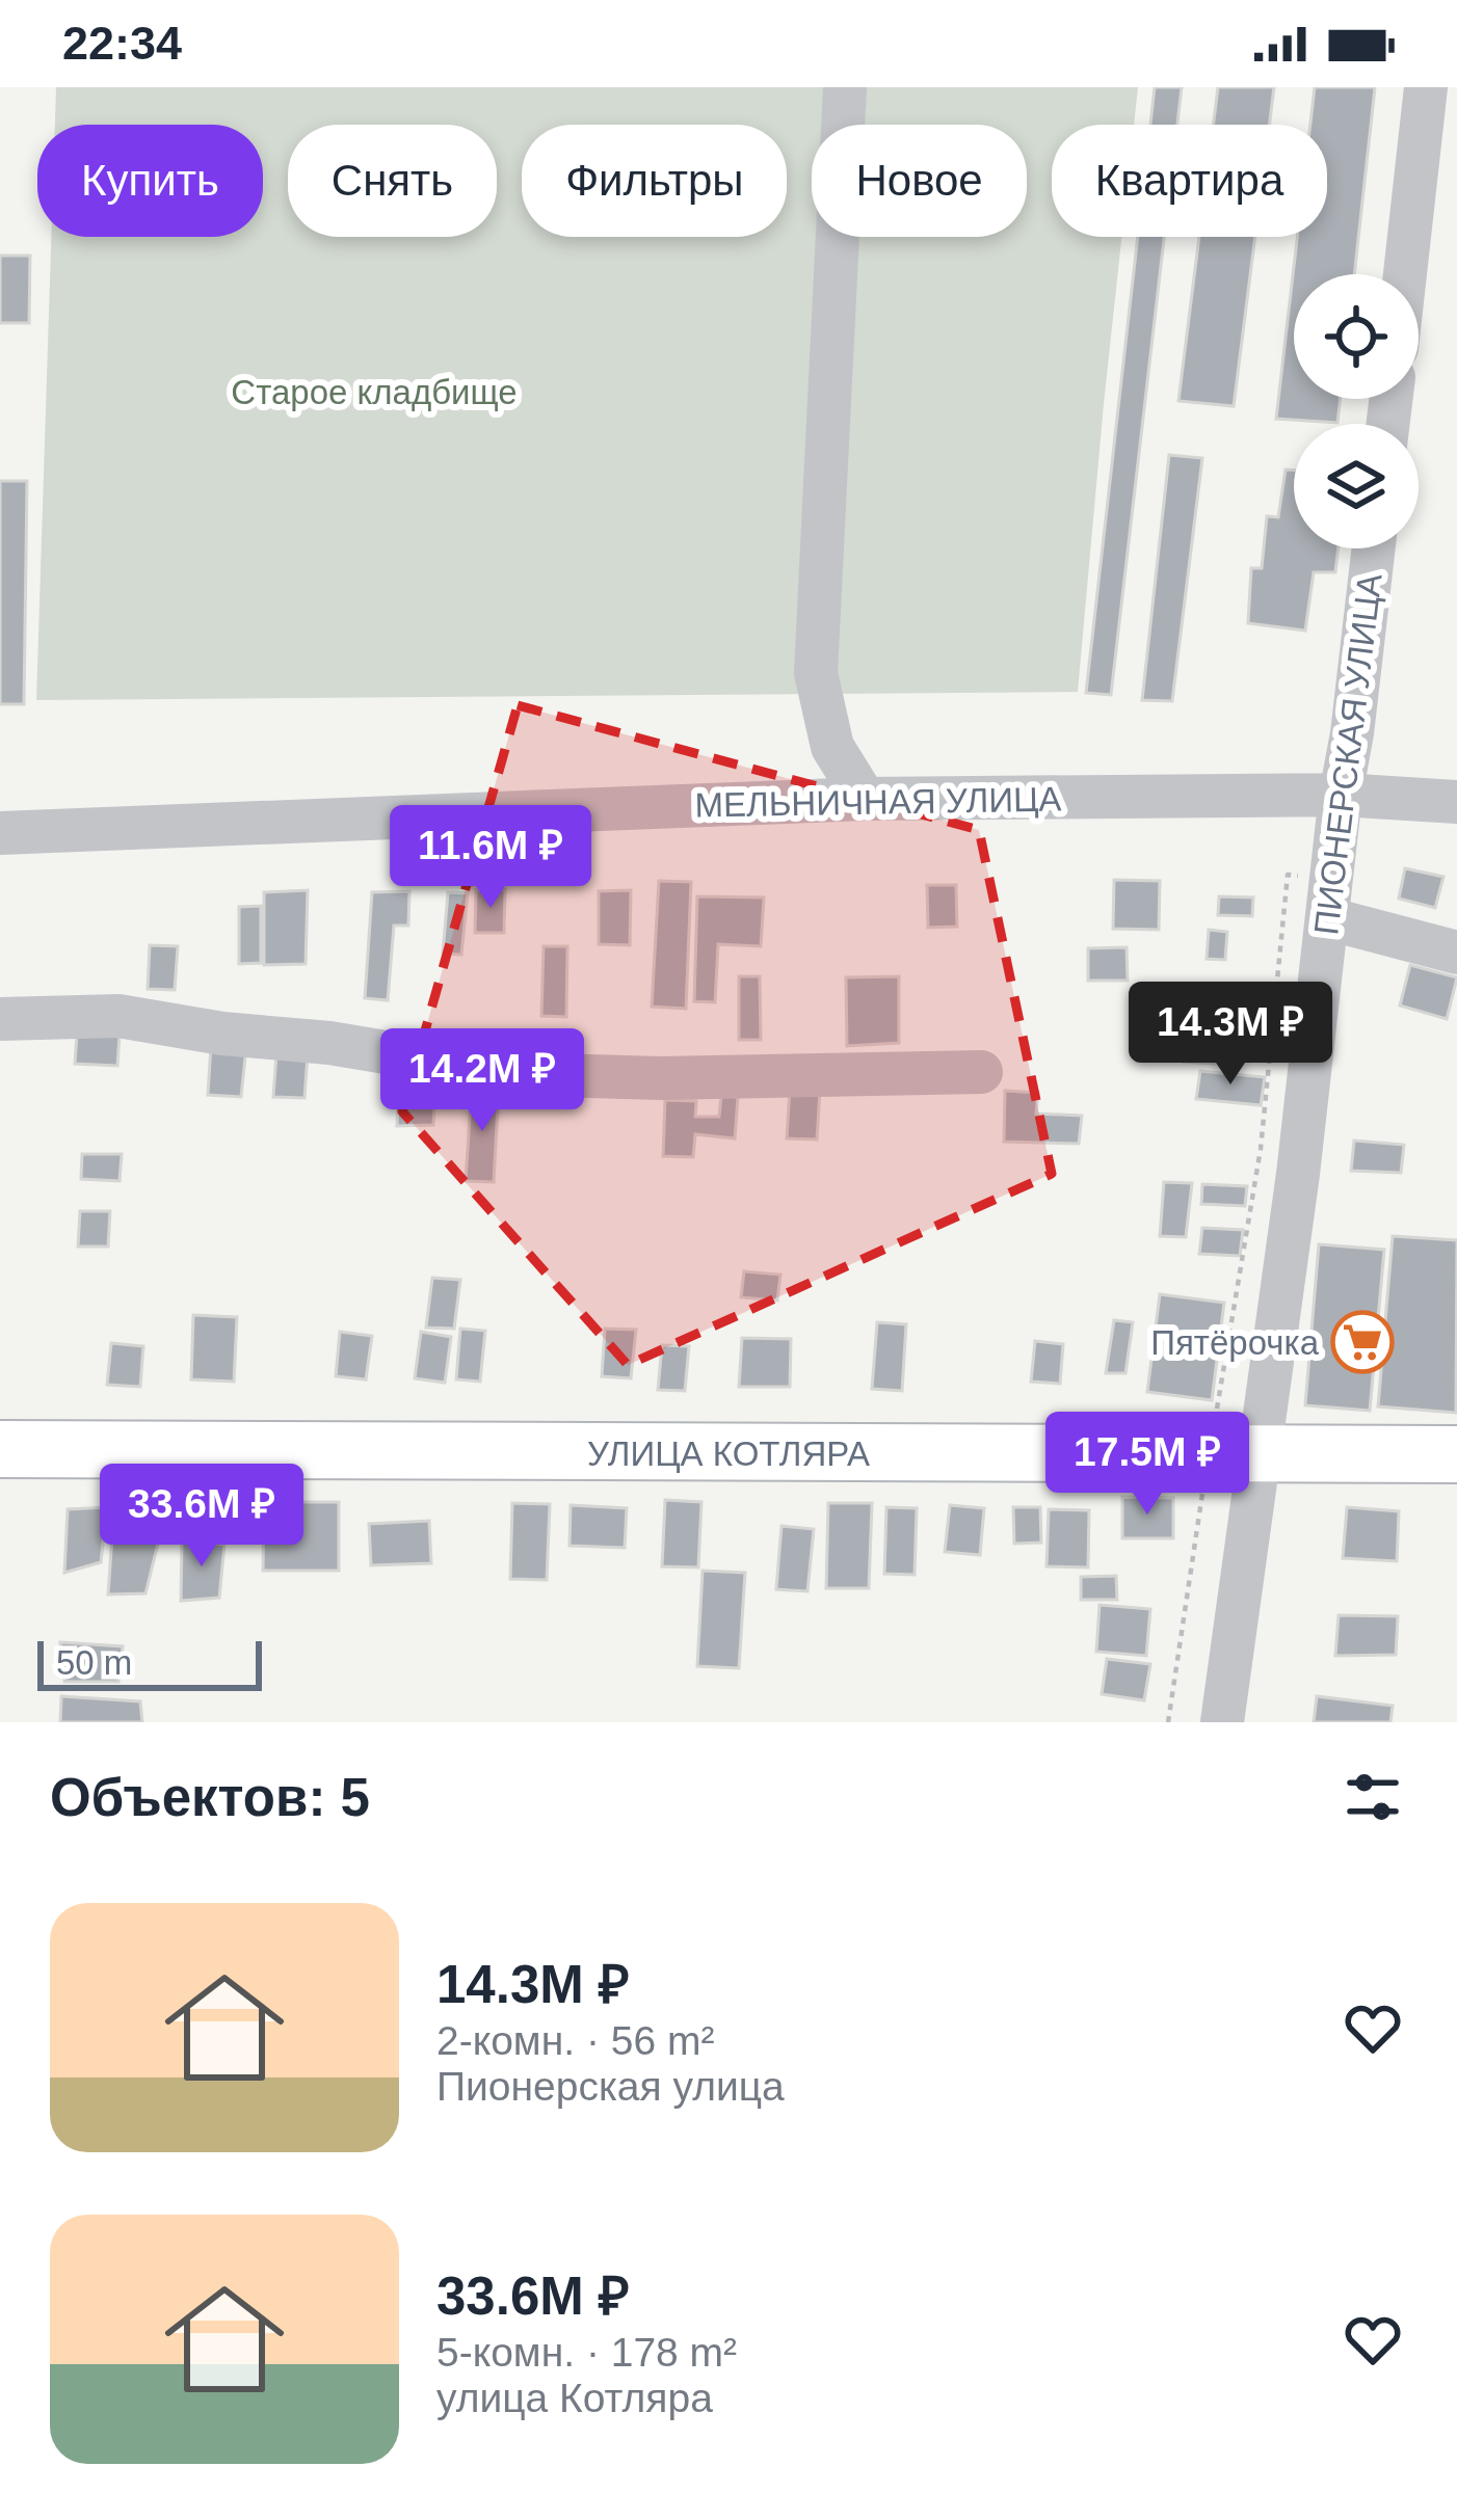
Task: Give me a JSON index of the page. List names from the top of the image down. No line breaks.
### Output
{"streets":{"main road":["УЛИЦА КОТЛЯРА"],"street":["ПИОНЕРСКАЯ УЛИЦА","МЕЛЬНИЧНАЯ УЛИЦА"]},"crossings":[["ПИОНЕРСКАЯ УЛИЦА","МЕЛЬНИЧНАЯ УЛИЦА"],["ПИОНЕРСКАЯ УЛИЦА","УЛИЦА КОТЛЯРА"]],"parks":["Старое кладбище"],"places":{"supermarket":["Пятёрочка"]},"scale_bar":"50 m","page":{"status":"22:34","chip":["Купить","Снять","Фильтры","Новое","Квартира"],"price":["11.6M ₽","14.3M ₽","14.2M ₽","17.5M ₽","33.6M ₽"],"scale":"50 m","heading":"Объектов: 5","list":[{"name":"14.3M ₽","note":"2-комн. · 56 m² · Пионерская улица"},{"name":"33.6M ₽","note":"5-комн. · 178 m² · улица Котляра"}]}}
